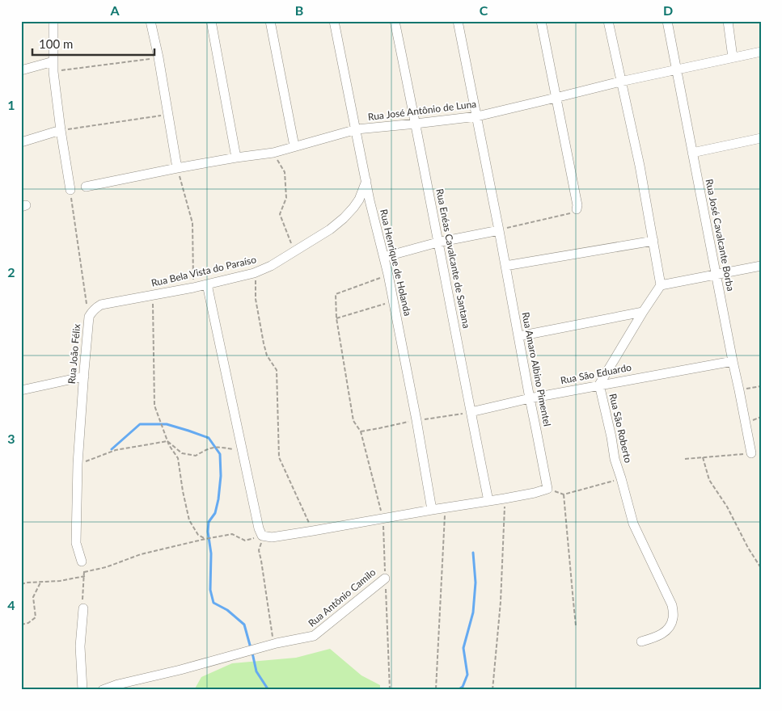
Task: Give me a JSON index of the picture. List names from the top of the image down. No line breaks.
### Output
{"streets":{"street":["Rua José Antônio de Luna","Rua José Cavalcante Borba","Rua Enéas Cavalcante de Santana","Rua Henrique de Holanda","Rua Bela Vista do Paraíso","Rua João Félix","Rua Amaro Albino Pimentel","Rua São Eduardo","Rua São Roberto","Rua Antônio Camilo"]},"crossings":[["Rua José Antônio de Luna","Rua José Cavalcante Borba"],["Rua José Antônio de Luna","Rua Enéas Cavalcante de Santana"],["Rua José Antônio de Luna","Rua Henrique de Holanda"],["Rua José Antônio de Luna","Rua Amaro Albino Pimentel"],["Rua José Cavalcante Borba","Rua São Eduardo"],["Rua Enéas Cavalcante de Santana","Rua São Eduardo"],["Rua Henrique de Holanda","Rua Bela Vista do Paraíso"],["Rua Henrique de Holanda","Rua Antônio Camilo"],["Rua Bela Vista do Paraíso","Rua João Félix"],["Rua Amaro Albino Pimentel","Rua São Eduardo"],["Rua São Eduardo","Rua São Roberto"]],"scale_bar":"100 m","grid":{"columns":["A","B","C","D"],"rows":["1","2","3","4"]}}
